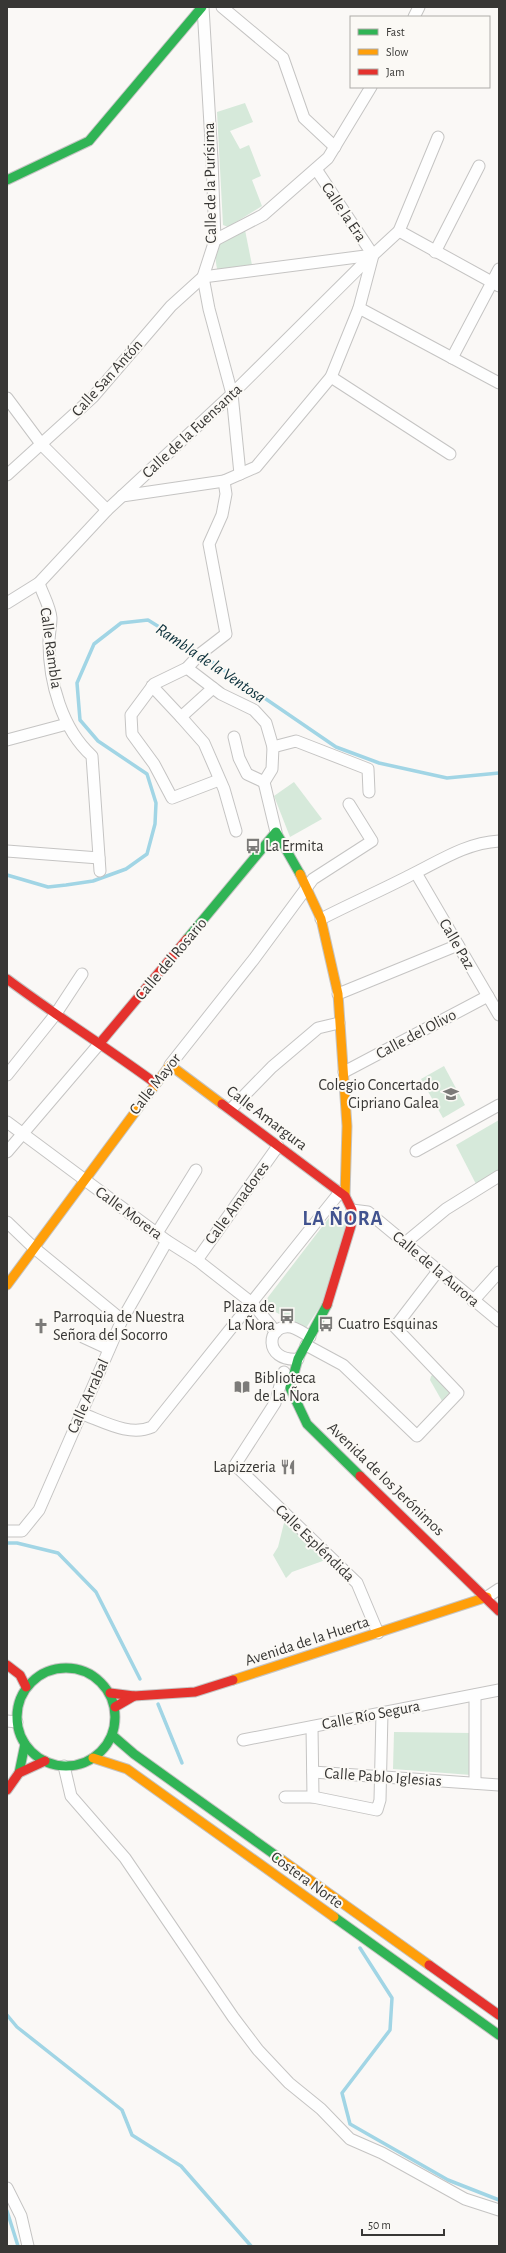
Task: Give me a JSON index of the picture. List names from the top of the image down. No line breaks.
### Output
{"streets":{"street":["Calle de la Purísima","Calle la Era","Calle San Antón","Calle de la Fuensanta","Calle Rambla","Calle Paz","Calle del Rosario","Calle del Olivo","Calle Mayor","Calle Amargura","Calle Amadores","Calle Morera","Calle de la Aurora","Calle Arrabal","Avenida de los Jerónimos","Calle Espléndida","Avenida de la Huerta","Calle Río Segura","Calle Pablo Iglesias","Costera Norte"]},"crossings":[["Calle de la Purísima","Calle San Antón"],["Calle de la Purísima","Calle de la Fuensanta"],["Calle la Era","Calle de la Fuensanta"],["Calle de la Fuensanta","Calle Rambla"],["Calle Paz","Calle del Olivo"],["Calle del Rosario","Calle Morera"],["Calle Mayor","Calle Amargura"],["Calle Mayor","Calle Morera"],["Calle Amargura","Calle Amadores"],["Calle Amadores","Calle Morera"],["Calle Morera","Calle Arrabal"],["Calle Morera","Avenida de los Jerónimos"],["Calle de la Aurora","Avenida de los Jerónimos"],["Avenida de los Jerónimos","Avenida de la Huerta"],["Calle Espléndida","Avenida de la Huerta"],["Avenida de la Huerta","Costera Norte"],["Calle Río Segura","Calle Pablo Iglesias"]],"districts":["LA ÑORA"],"water":["Rambla de la Ventosa"],"places":{"bus stop":["La Ermita","Plaza de La Ñora","Cuatro Esquinas"],"school or university":["Colegio Concertado Cipriano Galea"],"church":["Parroquia de Nuestra Señora del Socorro"],"library":["Biblioteca de La Ñora"],"restaurant":["Lapizzeria"]},"legend":["Fast","Slow","Jam"],"scale_bar":"50 m"}
